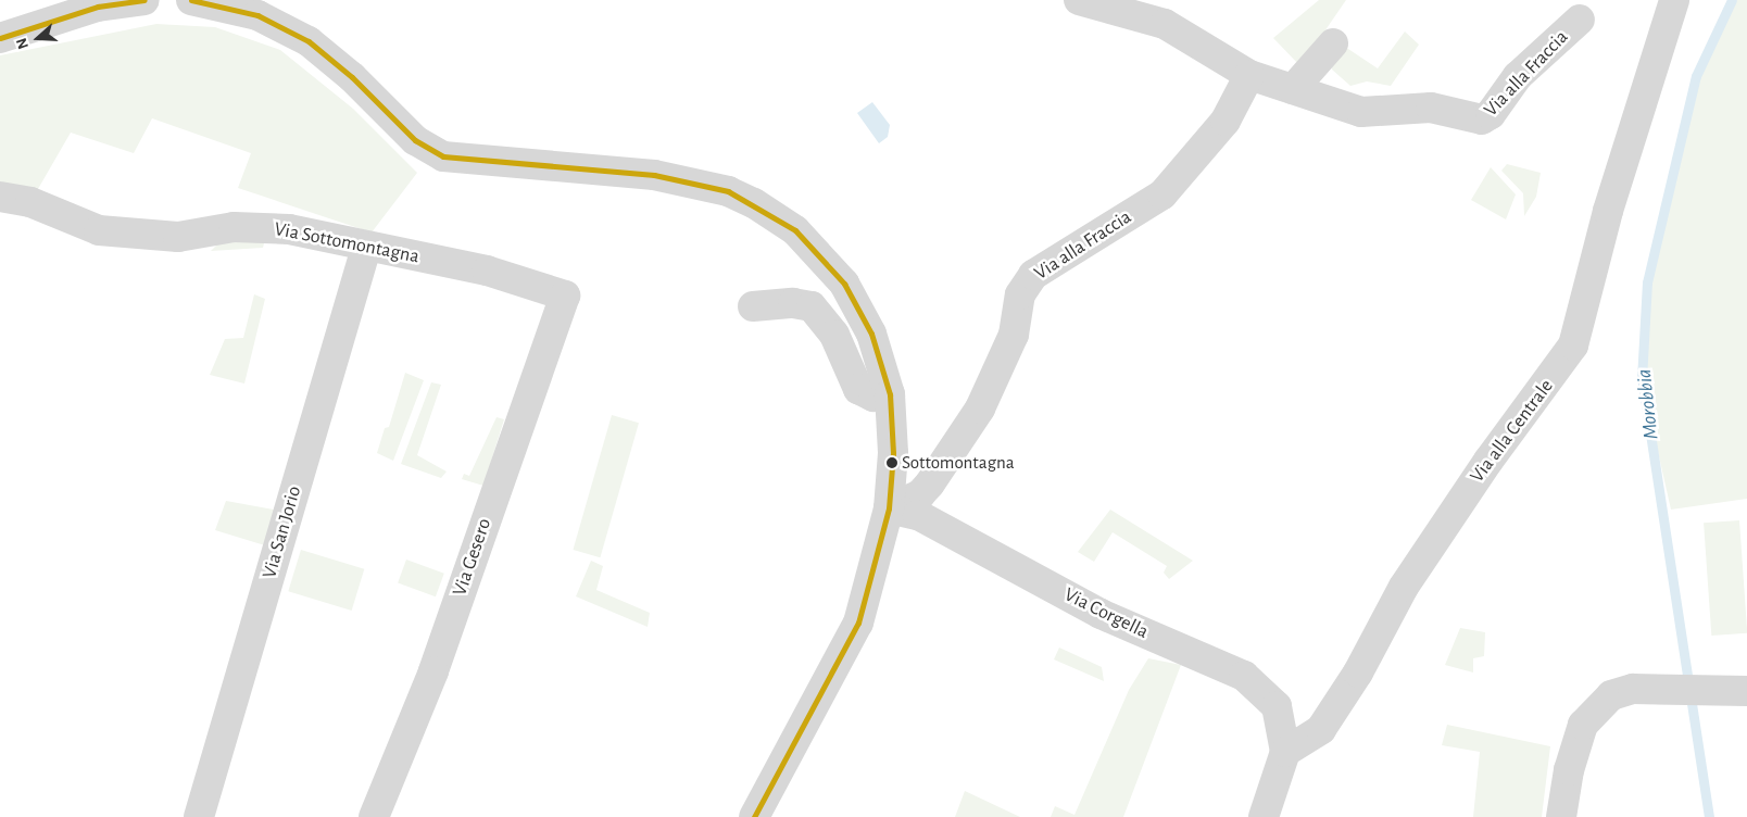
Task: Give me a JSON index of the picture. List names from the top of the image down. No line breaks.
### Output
{"streets":{"street":["Via alla Fraccia","Via Sottomontagna","Via alla Centrale","Via San Jorio","Via Gesero","Via Corgella"]},"crossings":[["Via alla Fraccia","Via Corgella"],["Via Sottomontagna","Via San Jorio"],["Via Sottomontagna","Via Gesero"],["Via alla Centrale","Via Corgella"]],"water":["Morobbia"],"places":["Sottomontagna"],"north":"left"}
